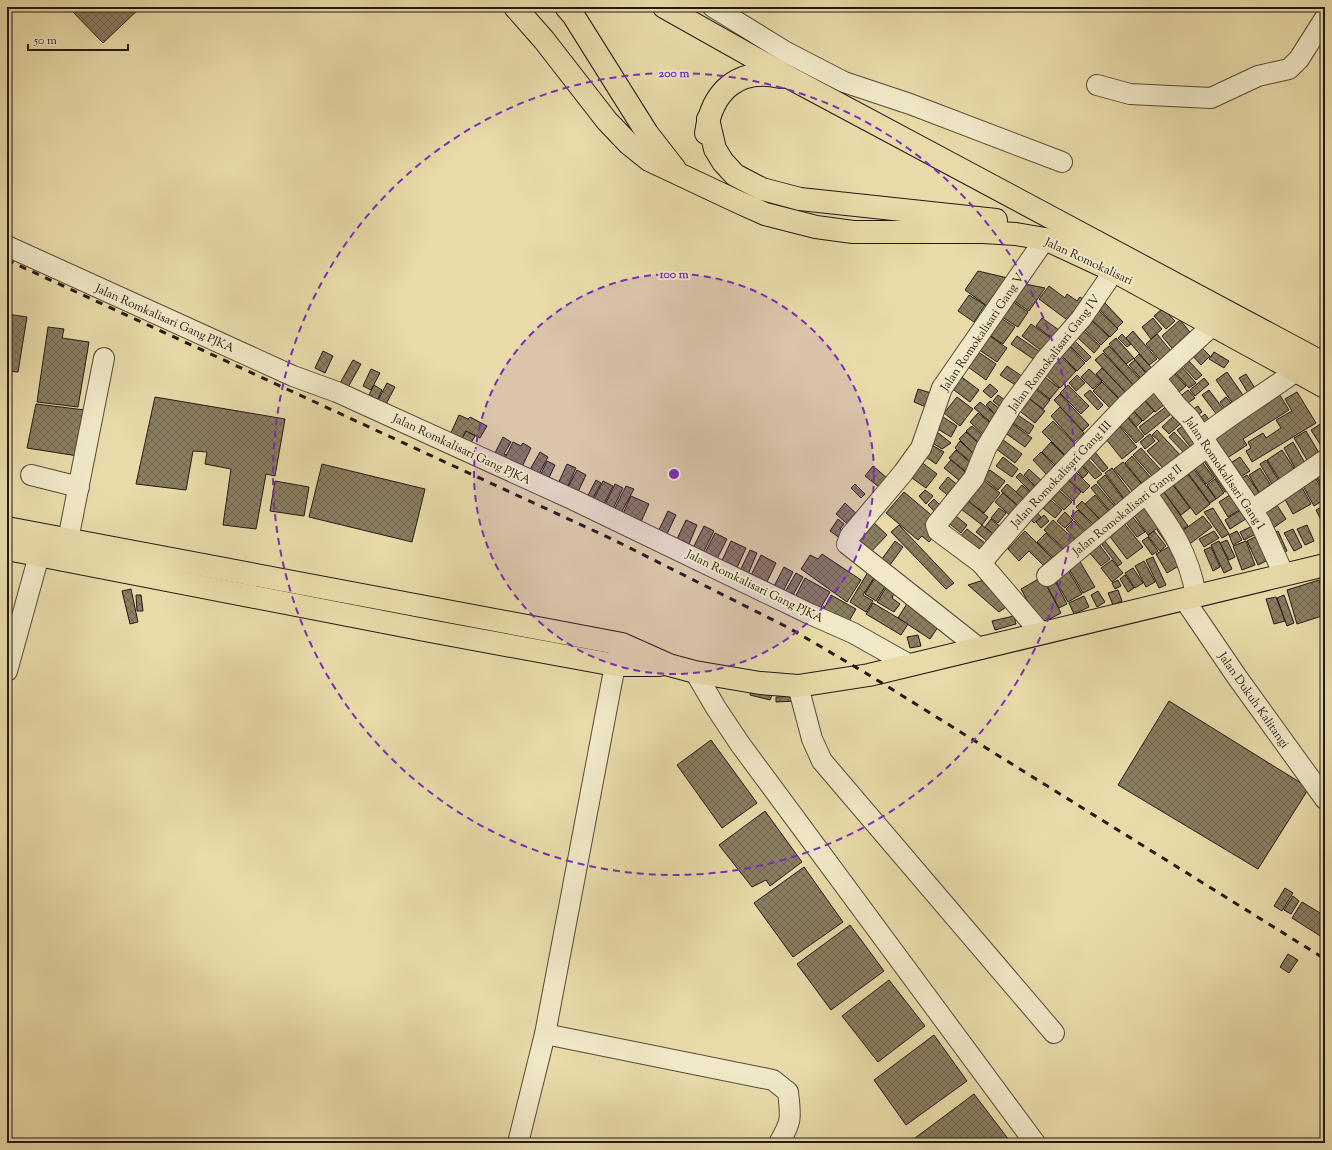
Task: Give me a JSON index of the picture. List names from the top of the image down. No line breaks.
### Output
{"streets":{"highway":["Jalan Romokalisari"],"street":["Jalan Romkalisari Gang PJKA","Jalan Romokalisari Gang V","Jalan Romokalisari Gang IV","Jalan Romokalisari Gang I","Jalan Romokalisari Gang III","Jalan Romokalisari Gang II","Jalan Dukuh Kalitangi"]},"crossings":[["Jalan Romokalisari","Jalan Romokalisari Gang V"],["Jalan Romokalisari","Jalan Romokalisari Gang IV"],["Jalan Romokalisari","Jalan Romokalisari Gang III"],["Jalan Romokalisari","Jalan Romokalisari Gang II"],["Jalan Romokalisari Gang IV","Jalan Romokalisari Gang III"],["Jalan Romokalisari Gang I","Jalan Romokalisari Gang III"],["Jalan Romokalisari Gang I","Jalan Romokalisari Gang II"]],"scale_bar":"50 m","rings":["200 m","100 m"]}
